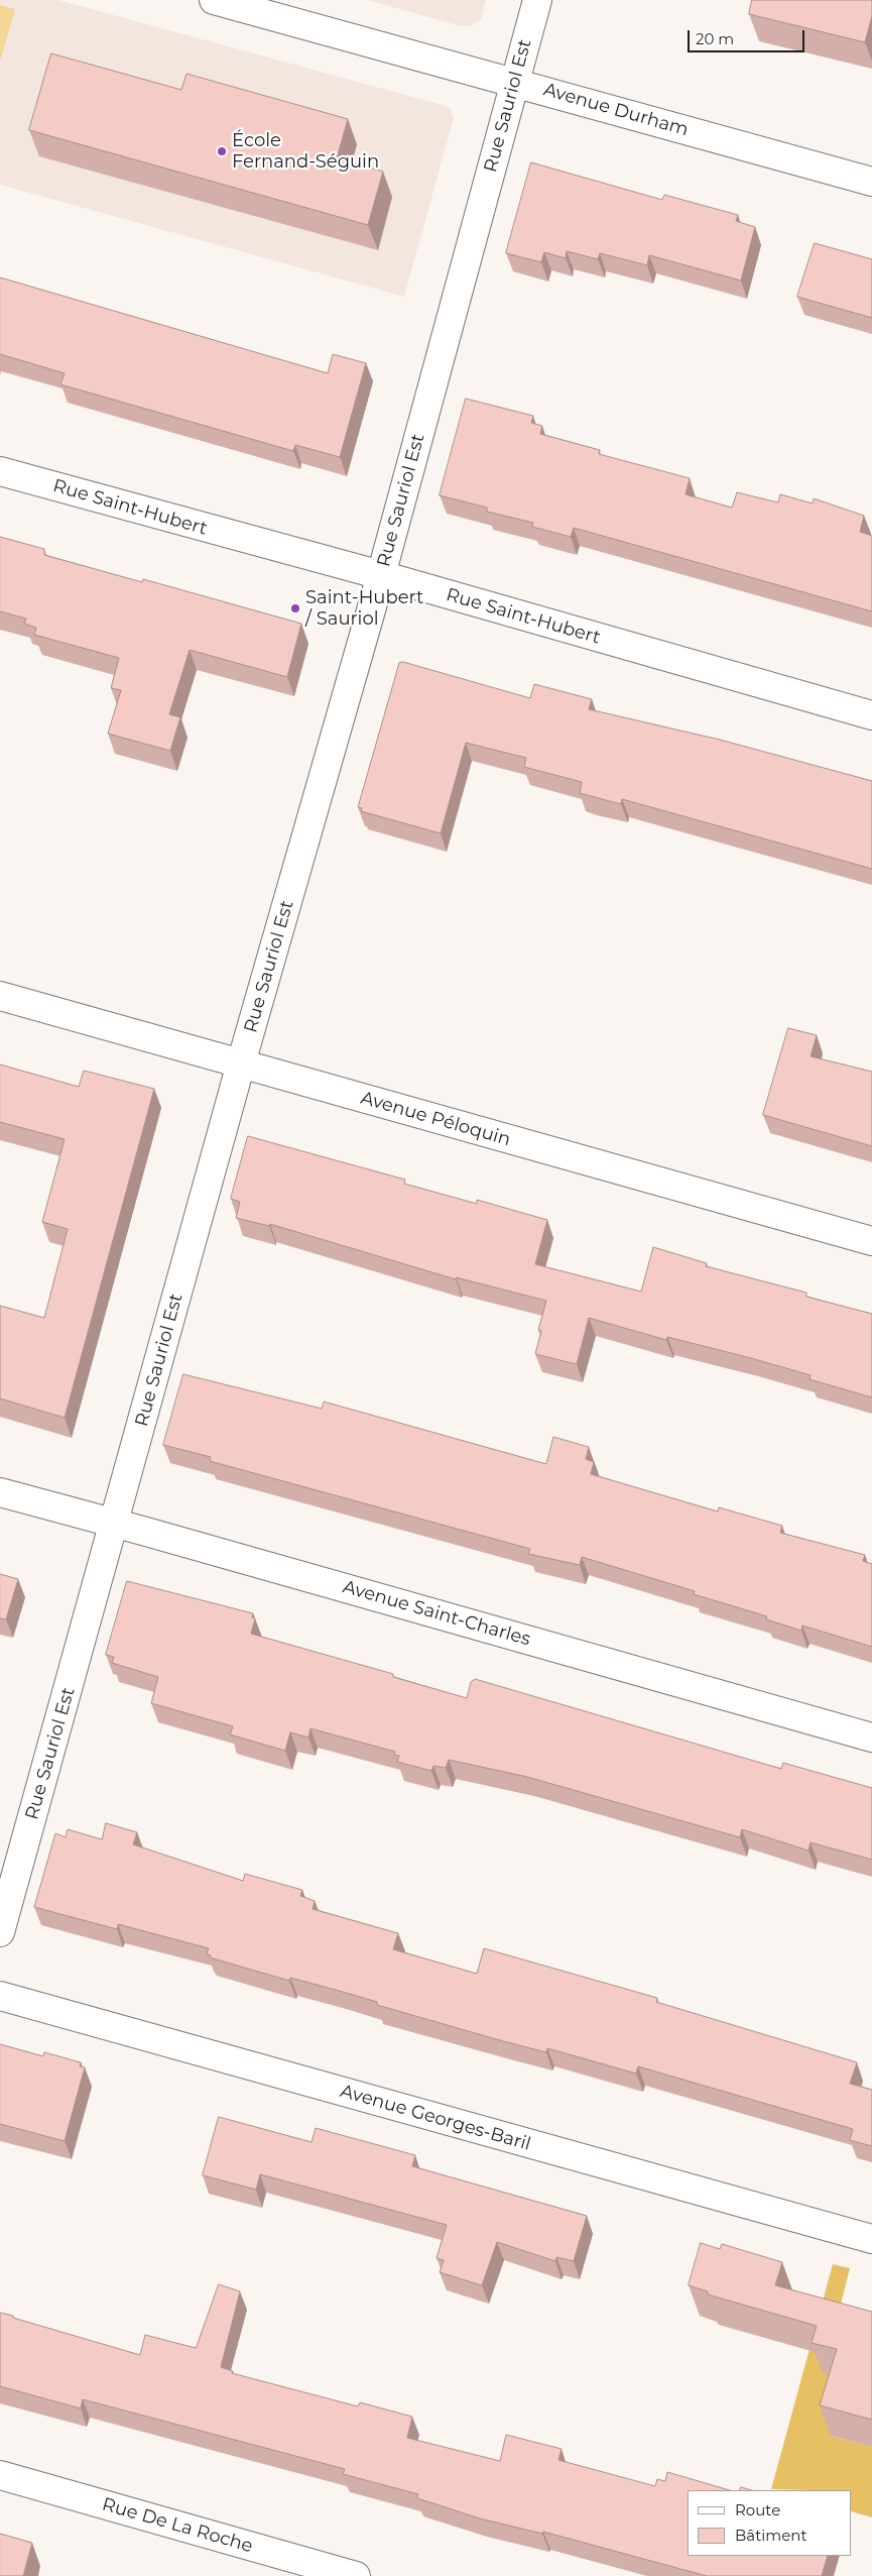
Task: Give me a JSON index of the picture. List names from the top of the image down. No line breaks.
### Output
{"streets":{"street":["Rue Sauriol Est","Avenue Durham","Rue Saint-Hubert","Avenue Péloquin","Avenue Saint-Charles","Avenue Georges-Baril","Rue De La Roche"]},"crossings":[["Rue Sauriol Est","Avenue Durham"],["Rue Sauriol Est","Rue Saint-Hubert"],["Rue Sauriol Est","Avenue Péloquin"],["Rue Sauriol Est","Avenue Saint-Charles"]],"places":["École Fernand-Séguin","Saint-Hubert / Sauriol"],"legend":["Route","Bâtiment"],"scale_bar":"20 m"}
